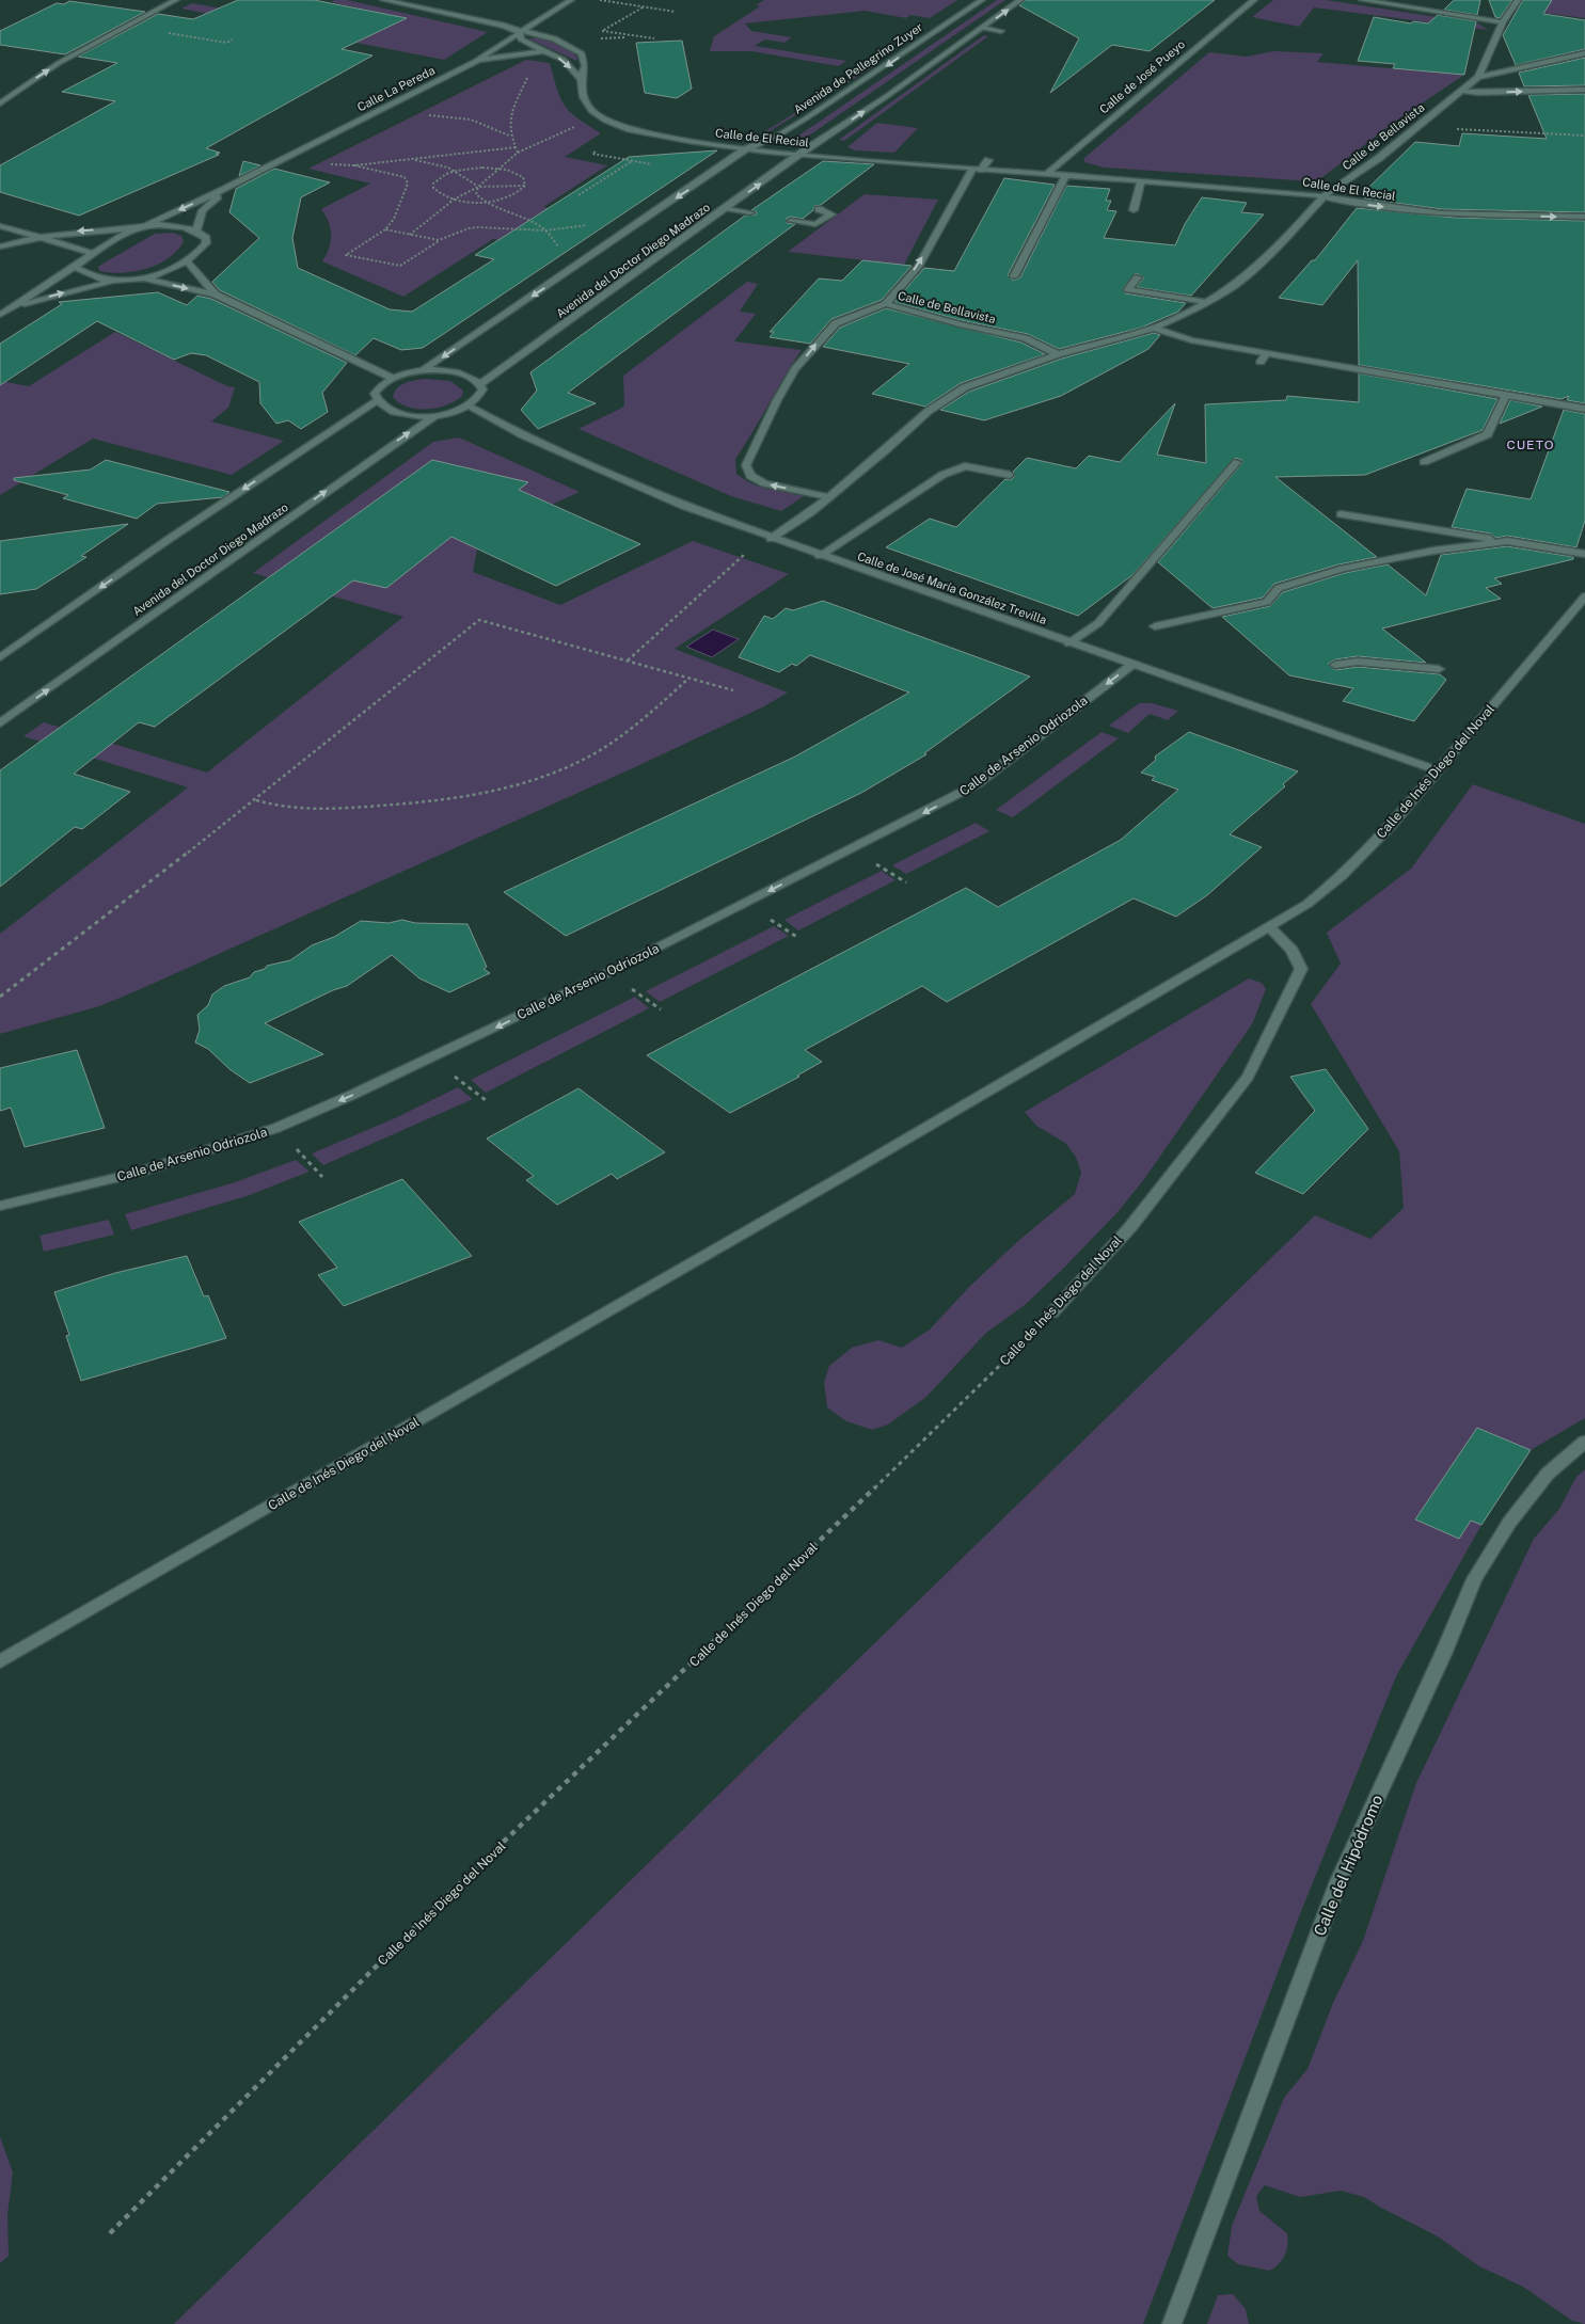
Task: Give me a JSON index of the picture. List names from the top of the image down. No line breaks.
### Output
{"streets":{"street":["Avenida de Pellegrino Zuyer","Calle de José Pueyo","Calle La Pereda","Calle de Bellavista","Calle de El Recial","Avenida del Doctor Diego Madrazo","Calle de José María González Trevilla","Calle de Arsenio Odriozola","Calle de Inés Diego del Noval","Calle del Hipódromo"]},"crossings":[["Avenida de Pellegrino Zuyer","Calle de El Recial"],["Avenida de Pellegrino Zuyer","Avenida del Doctor Diego Madrazo"],["Calle de José Pueyo","Calle de El Recial"],["Calle La Pereda","Calle de El Recial"],["Calle de Bellavista","Calle de El Recial"],["Calle de Bellavista","Calle de José María González Trevilla"],["Calle de El Recial","Avenida del Doctor Diego Madrazo"],["Calle de José María González Trevilla","Calle de Arsenio Odriozola"],["Calle de José María González Trevilla","Calle de Inés Diego del Noval"]],"one_way":["Calle de Arsenio Odriozola"],"districts":["CUETO"]}
